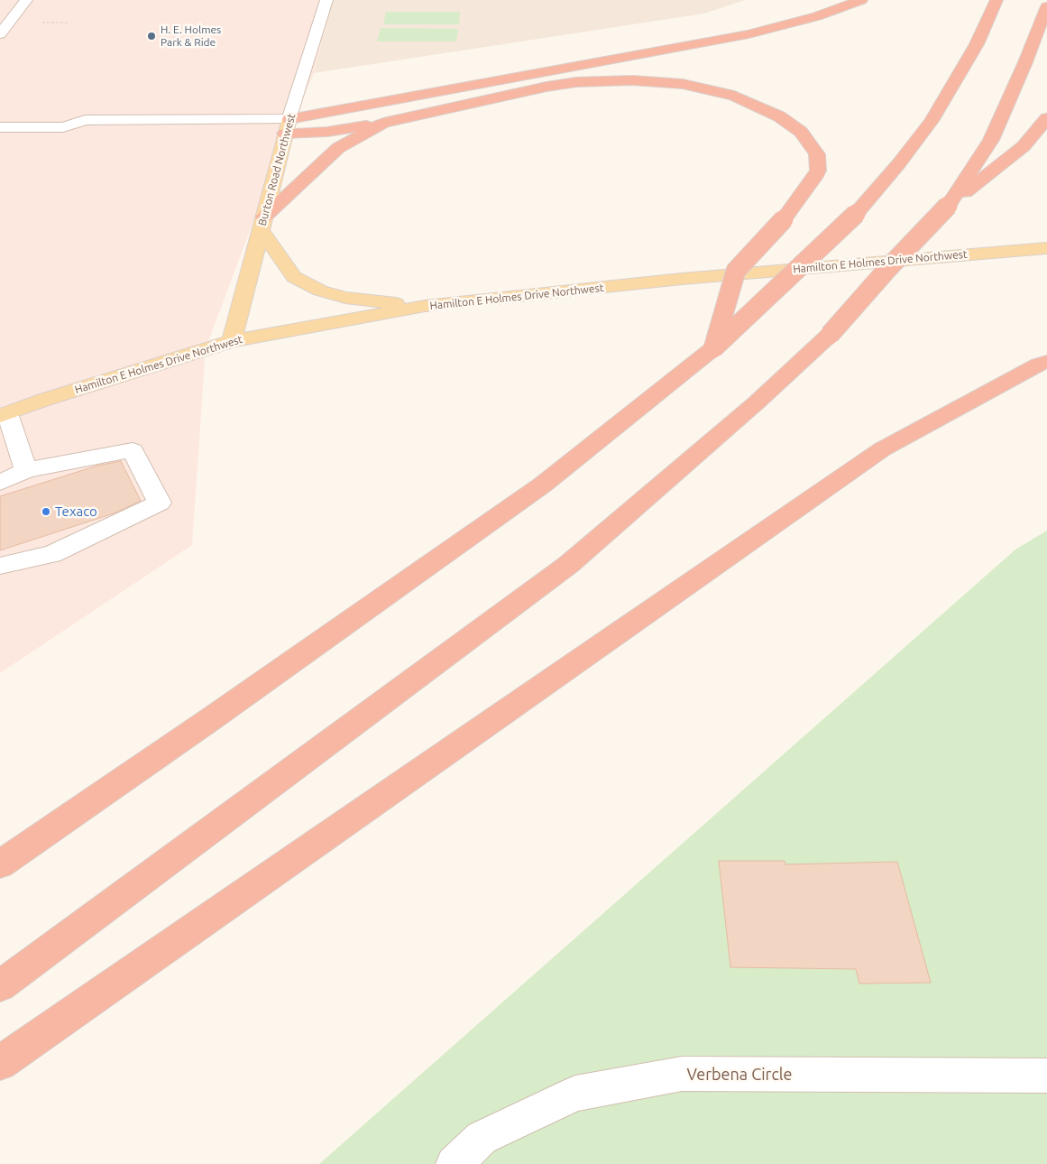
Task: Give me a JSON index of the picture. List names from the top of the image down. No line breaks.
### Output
{"streets":{"main road":["Burton Road Northwest","Hamilton E Holmes Drive Northwest"],"street":["Verbena Circle"]},"crossings":[["Burton Road Northwest","Hamilton E Holmes Drive Northwest"]],"places":["H. E. Holmes Park & Ride","Texaco"]}
